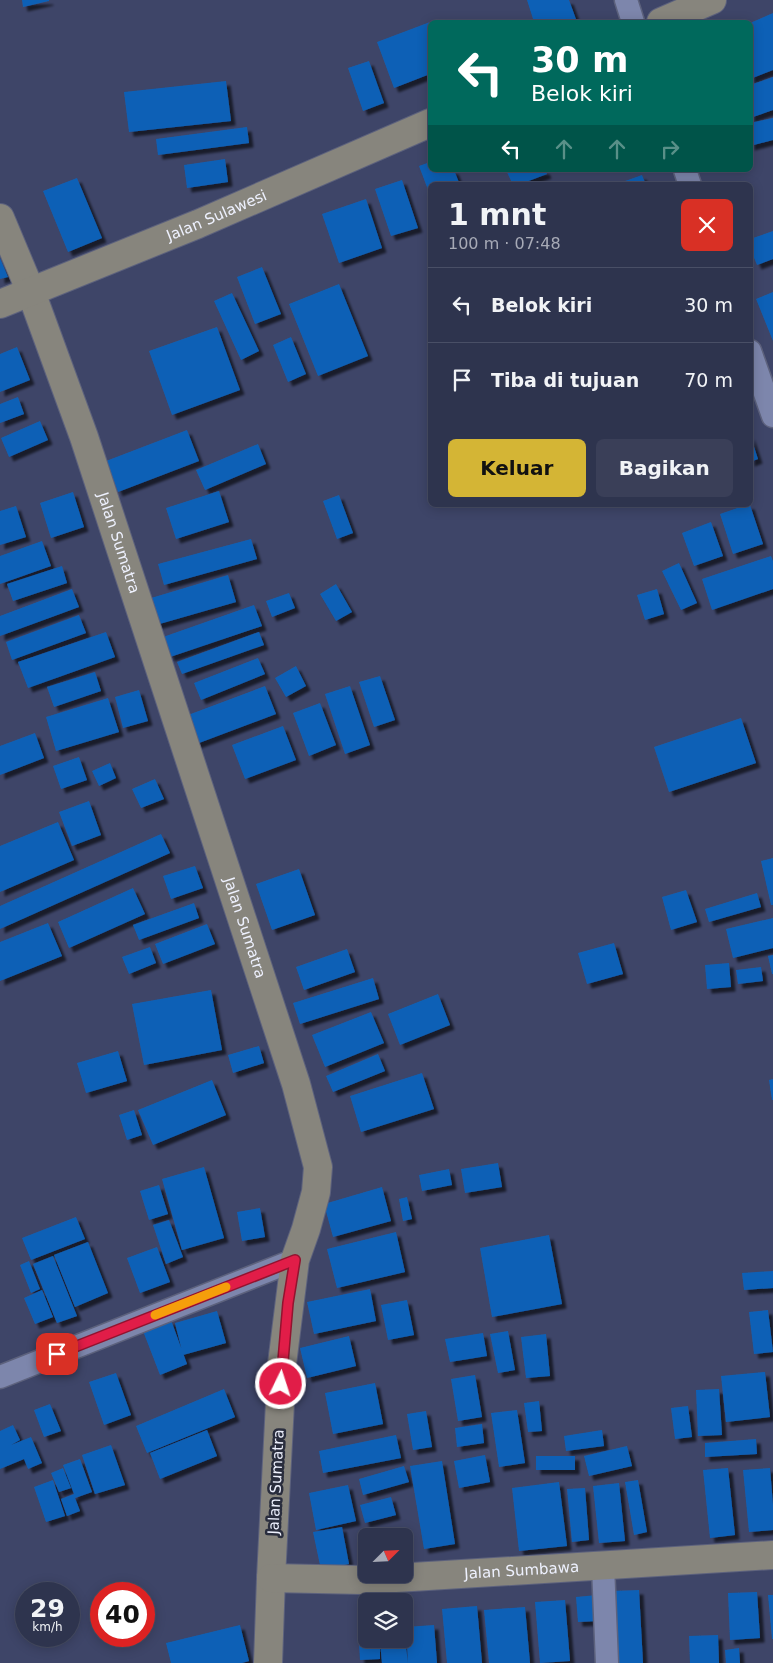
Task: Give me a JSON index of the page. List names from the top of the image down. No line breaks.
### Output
{"streets":{"street":["Jalan Sulawesi","Jalan Sumatra","Jalan Sumbawa"]},"crossings":[["Jalan Sulawesi","Jalan Sumatra"],["Jalan Sumatra","Jalan Sumbawa"]],"north":"top right","page":{"turn":["30 m","Belok kiri"],"heading":["1 mnt","100 m · 07:48"],"list":[{"name":"Belok kiri","value":"30 m"},{"name":"Tiba di tujuan","value":"70 m"}],"buttons":["Keluar","Bagikan"],"speed":"29 km/h","limit":"40"}}
